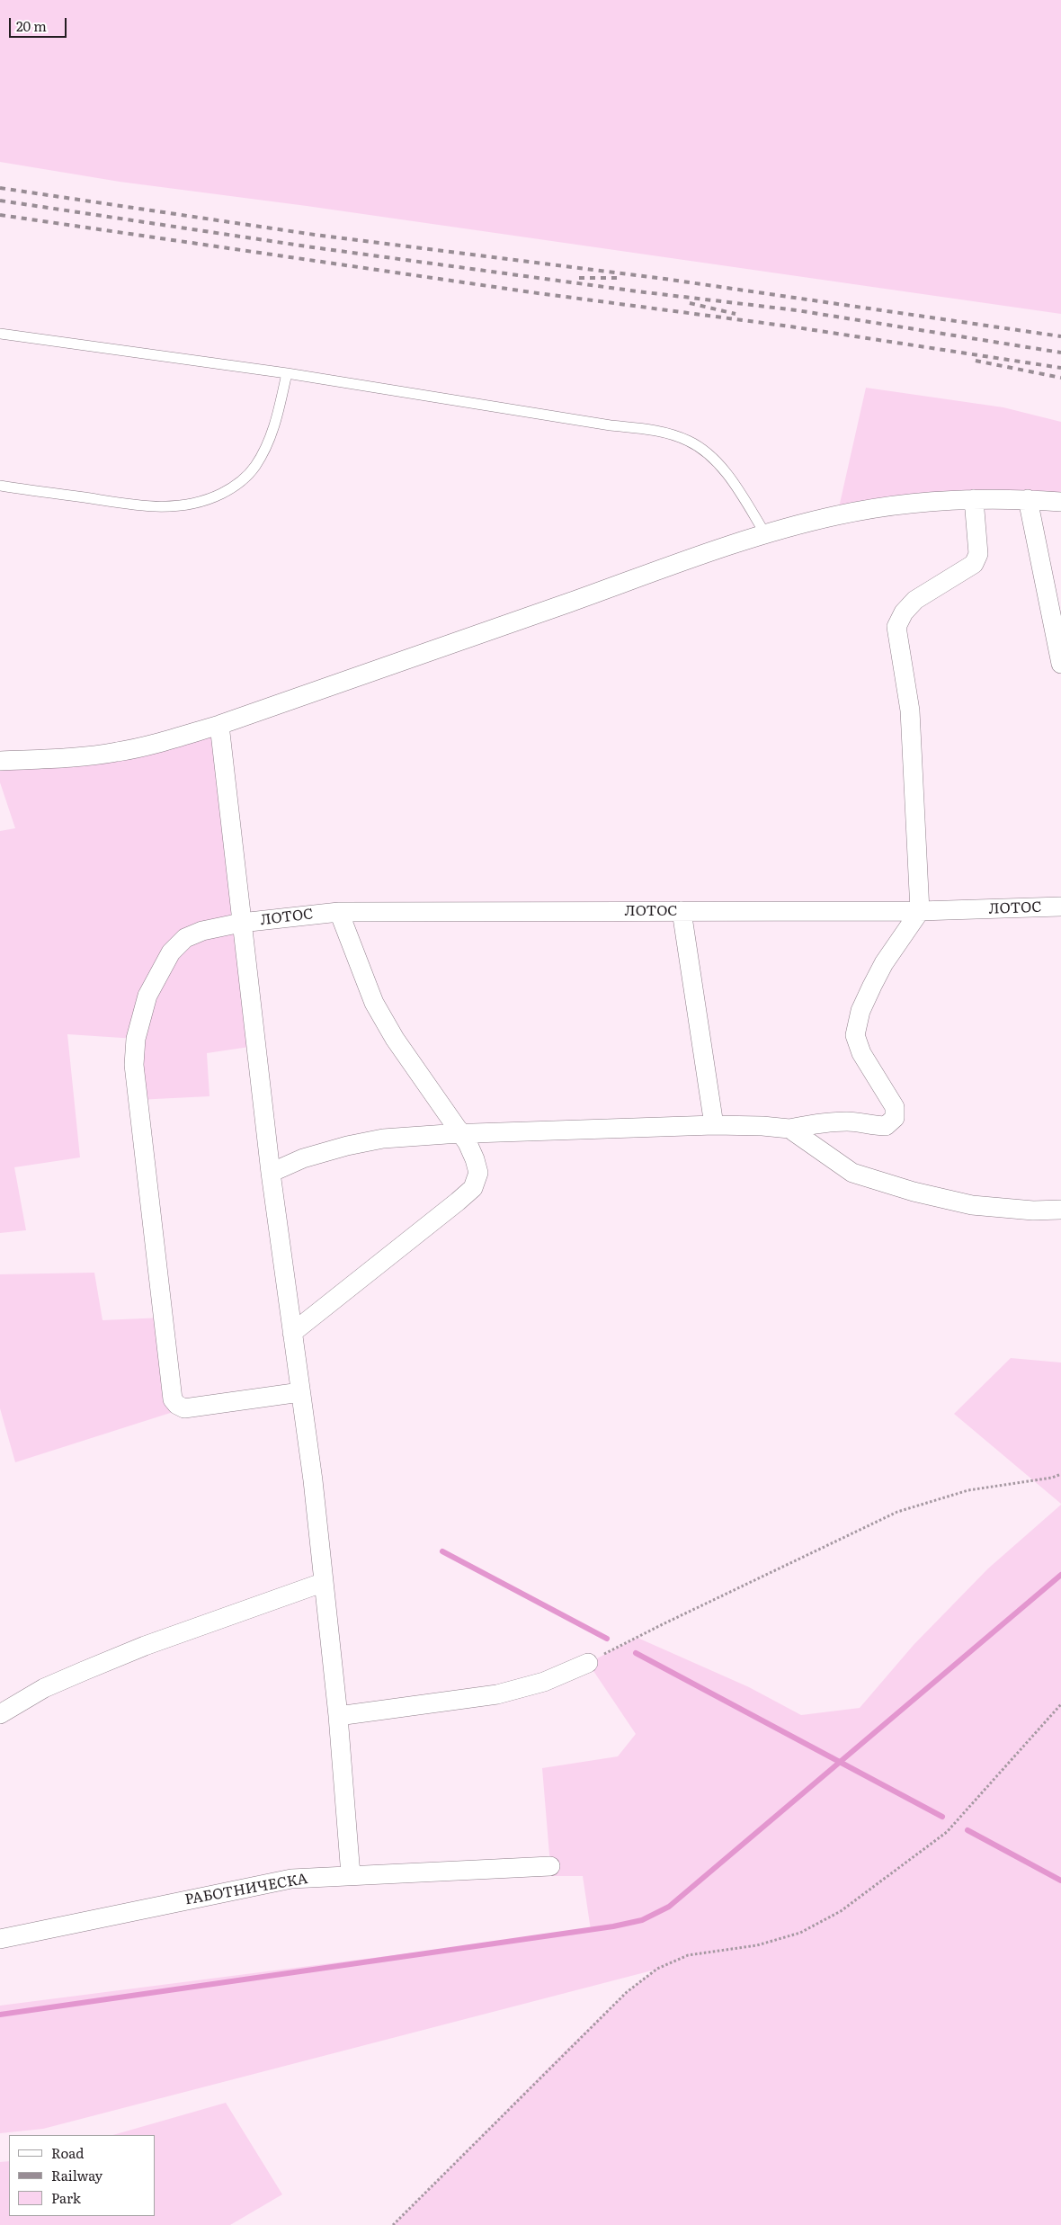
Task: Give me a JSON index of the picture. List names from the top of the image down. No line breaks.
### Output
{"streets":{"street":["ЛОТОС","РАБОТНИЧЕСКА"]},"legend":["Road","Railway","Park"],"scale_bar":"20 m"}
